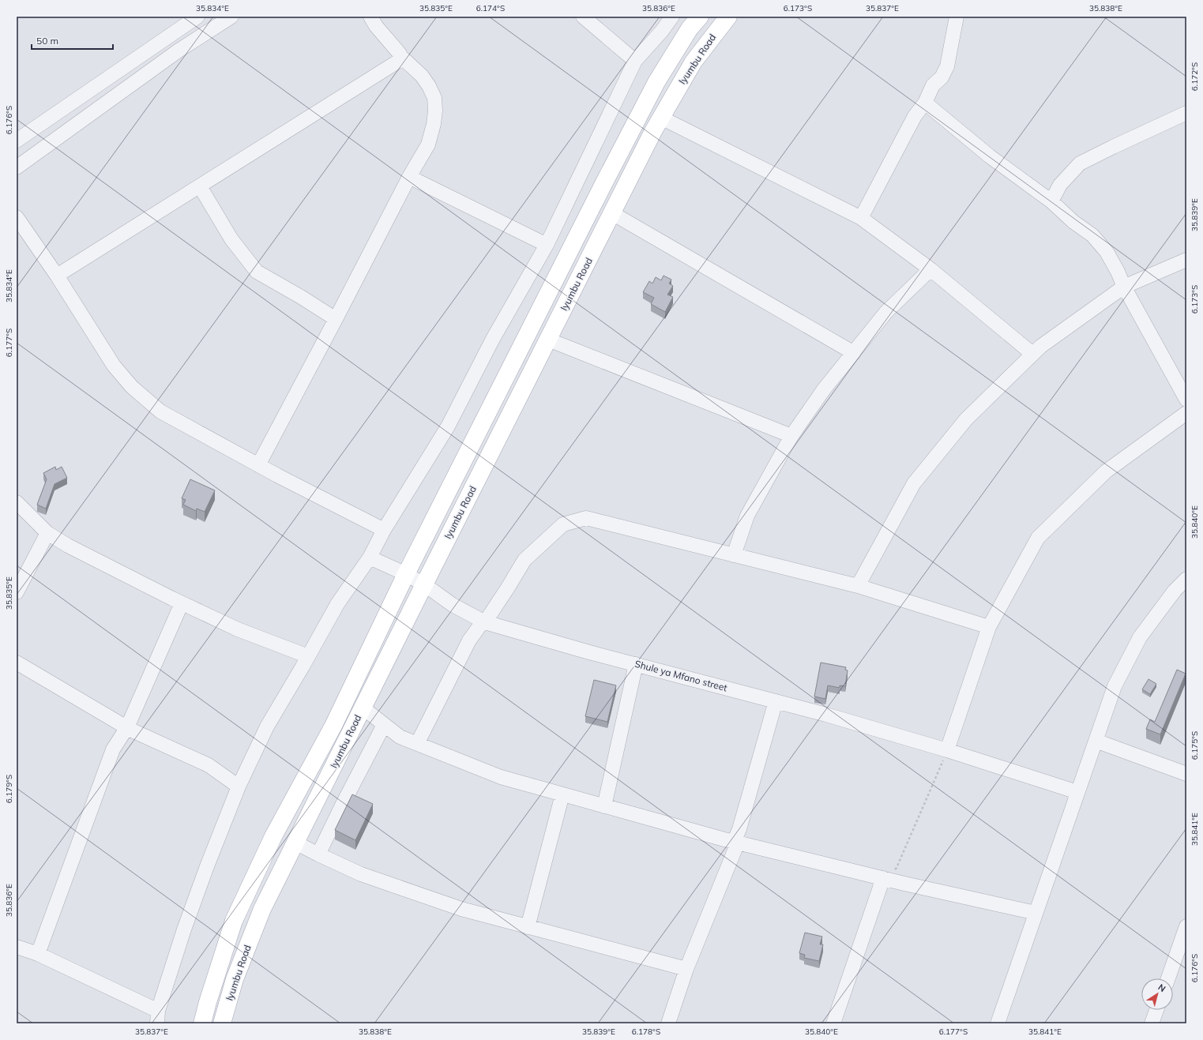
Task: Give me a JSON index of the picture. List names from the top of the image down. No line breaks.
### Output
{"streets":{"main road":["Iyumbu Road"],"street":["Shule ya Mfano street"]},"crossings":[["Iyumbu Road","Shule ya Mfano street"]],"scale_bar":"50 m","north":"top right","coordinates":["35.834°E","35.835°E","6.174°S","35.836°E","6.173°S","35.837°E","35.838°E","6.172°S","6.176°S","35.839°E","6.177°S","35.840°E","6.175°S","6.179°S","35.841°E","6.178°S"]}
